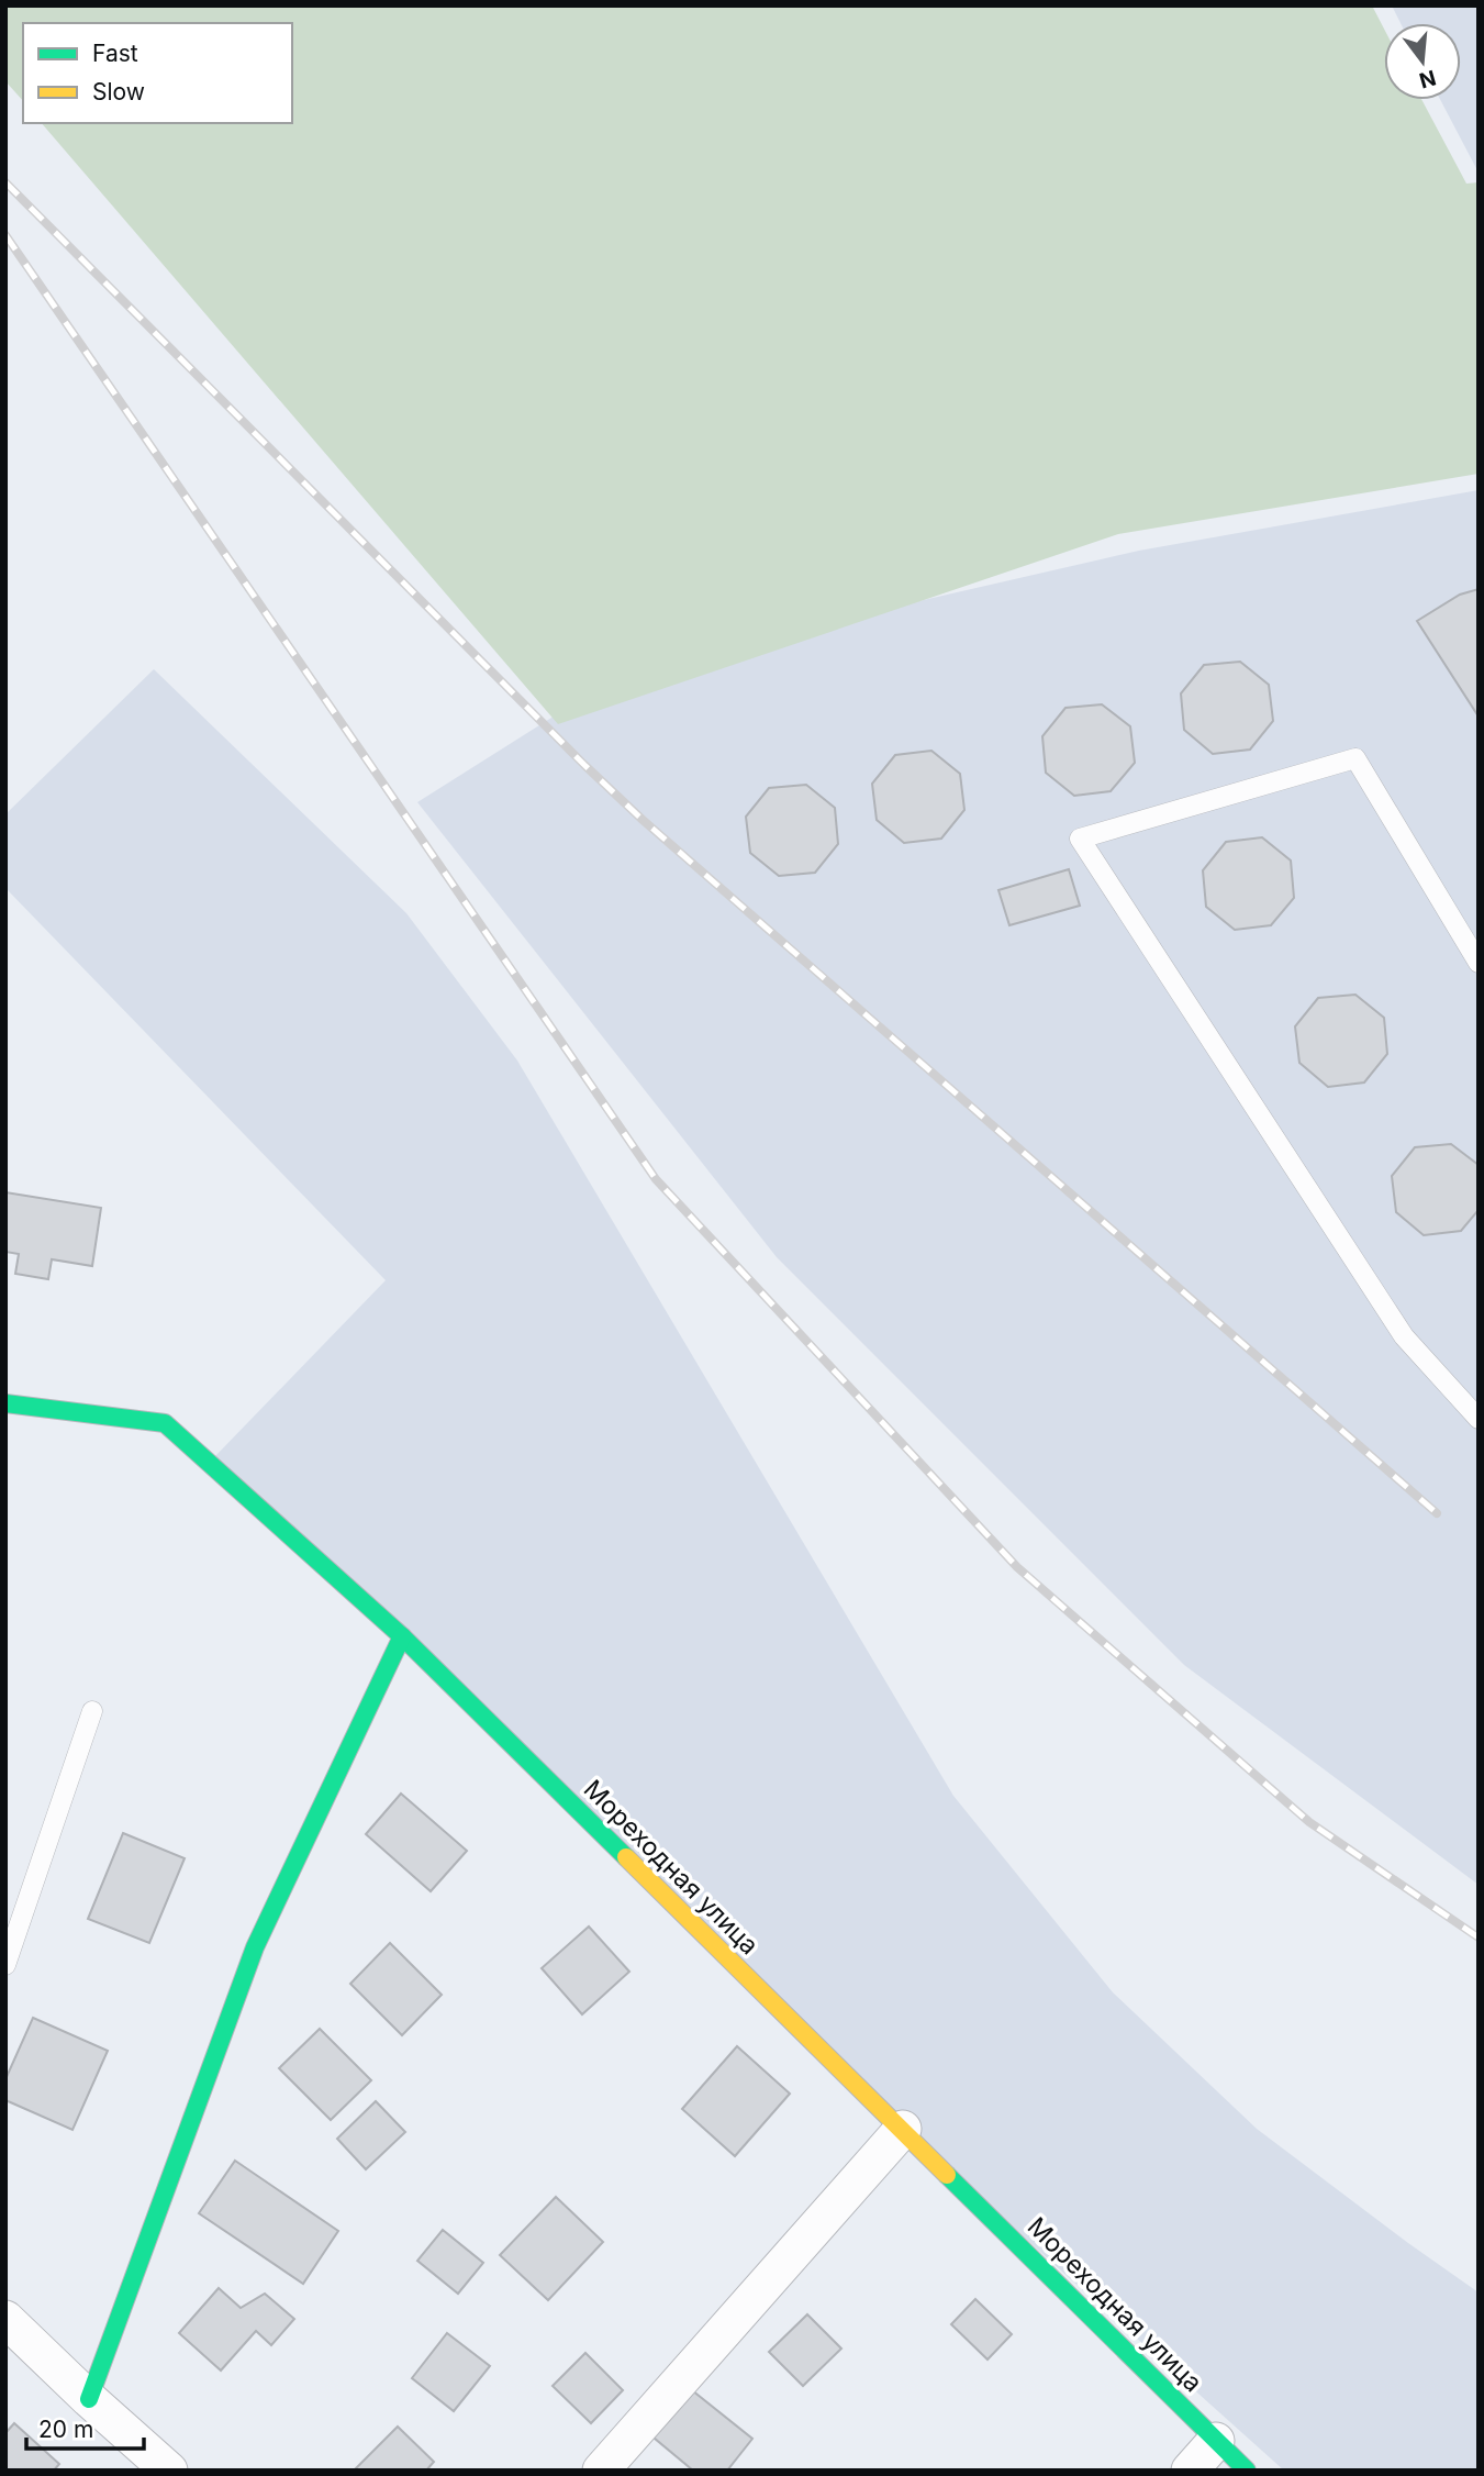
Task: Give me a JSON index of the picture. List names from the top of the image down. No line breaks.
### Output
{"streets":{"street":["Мореходная улица"]},"legend":["Fast","Slow"],"scale_bar":"20 m","north":"bottom"}
